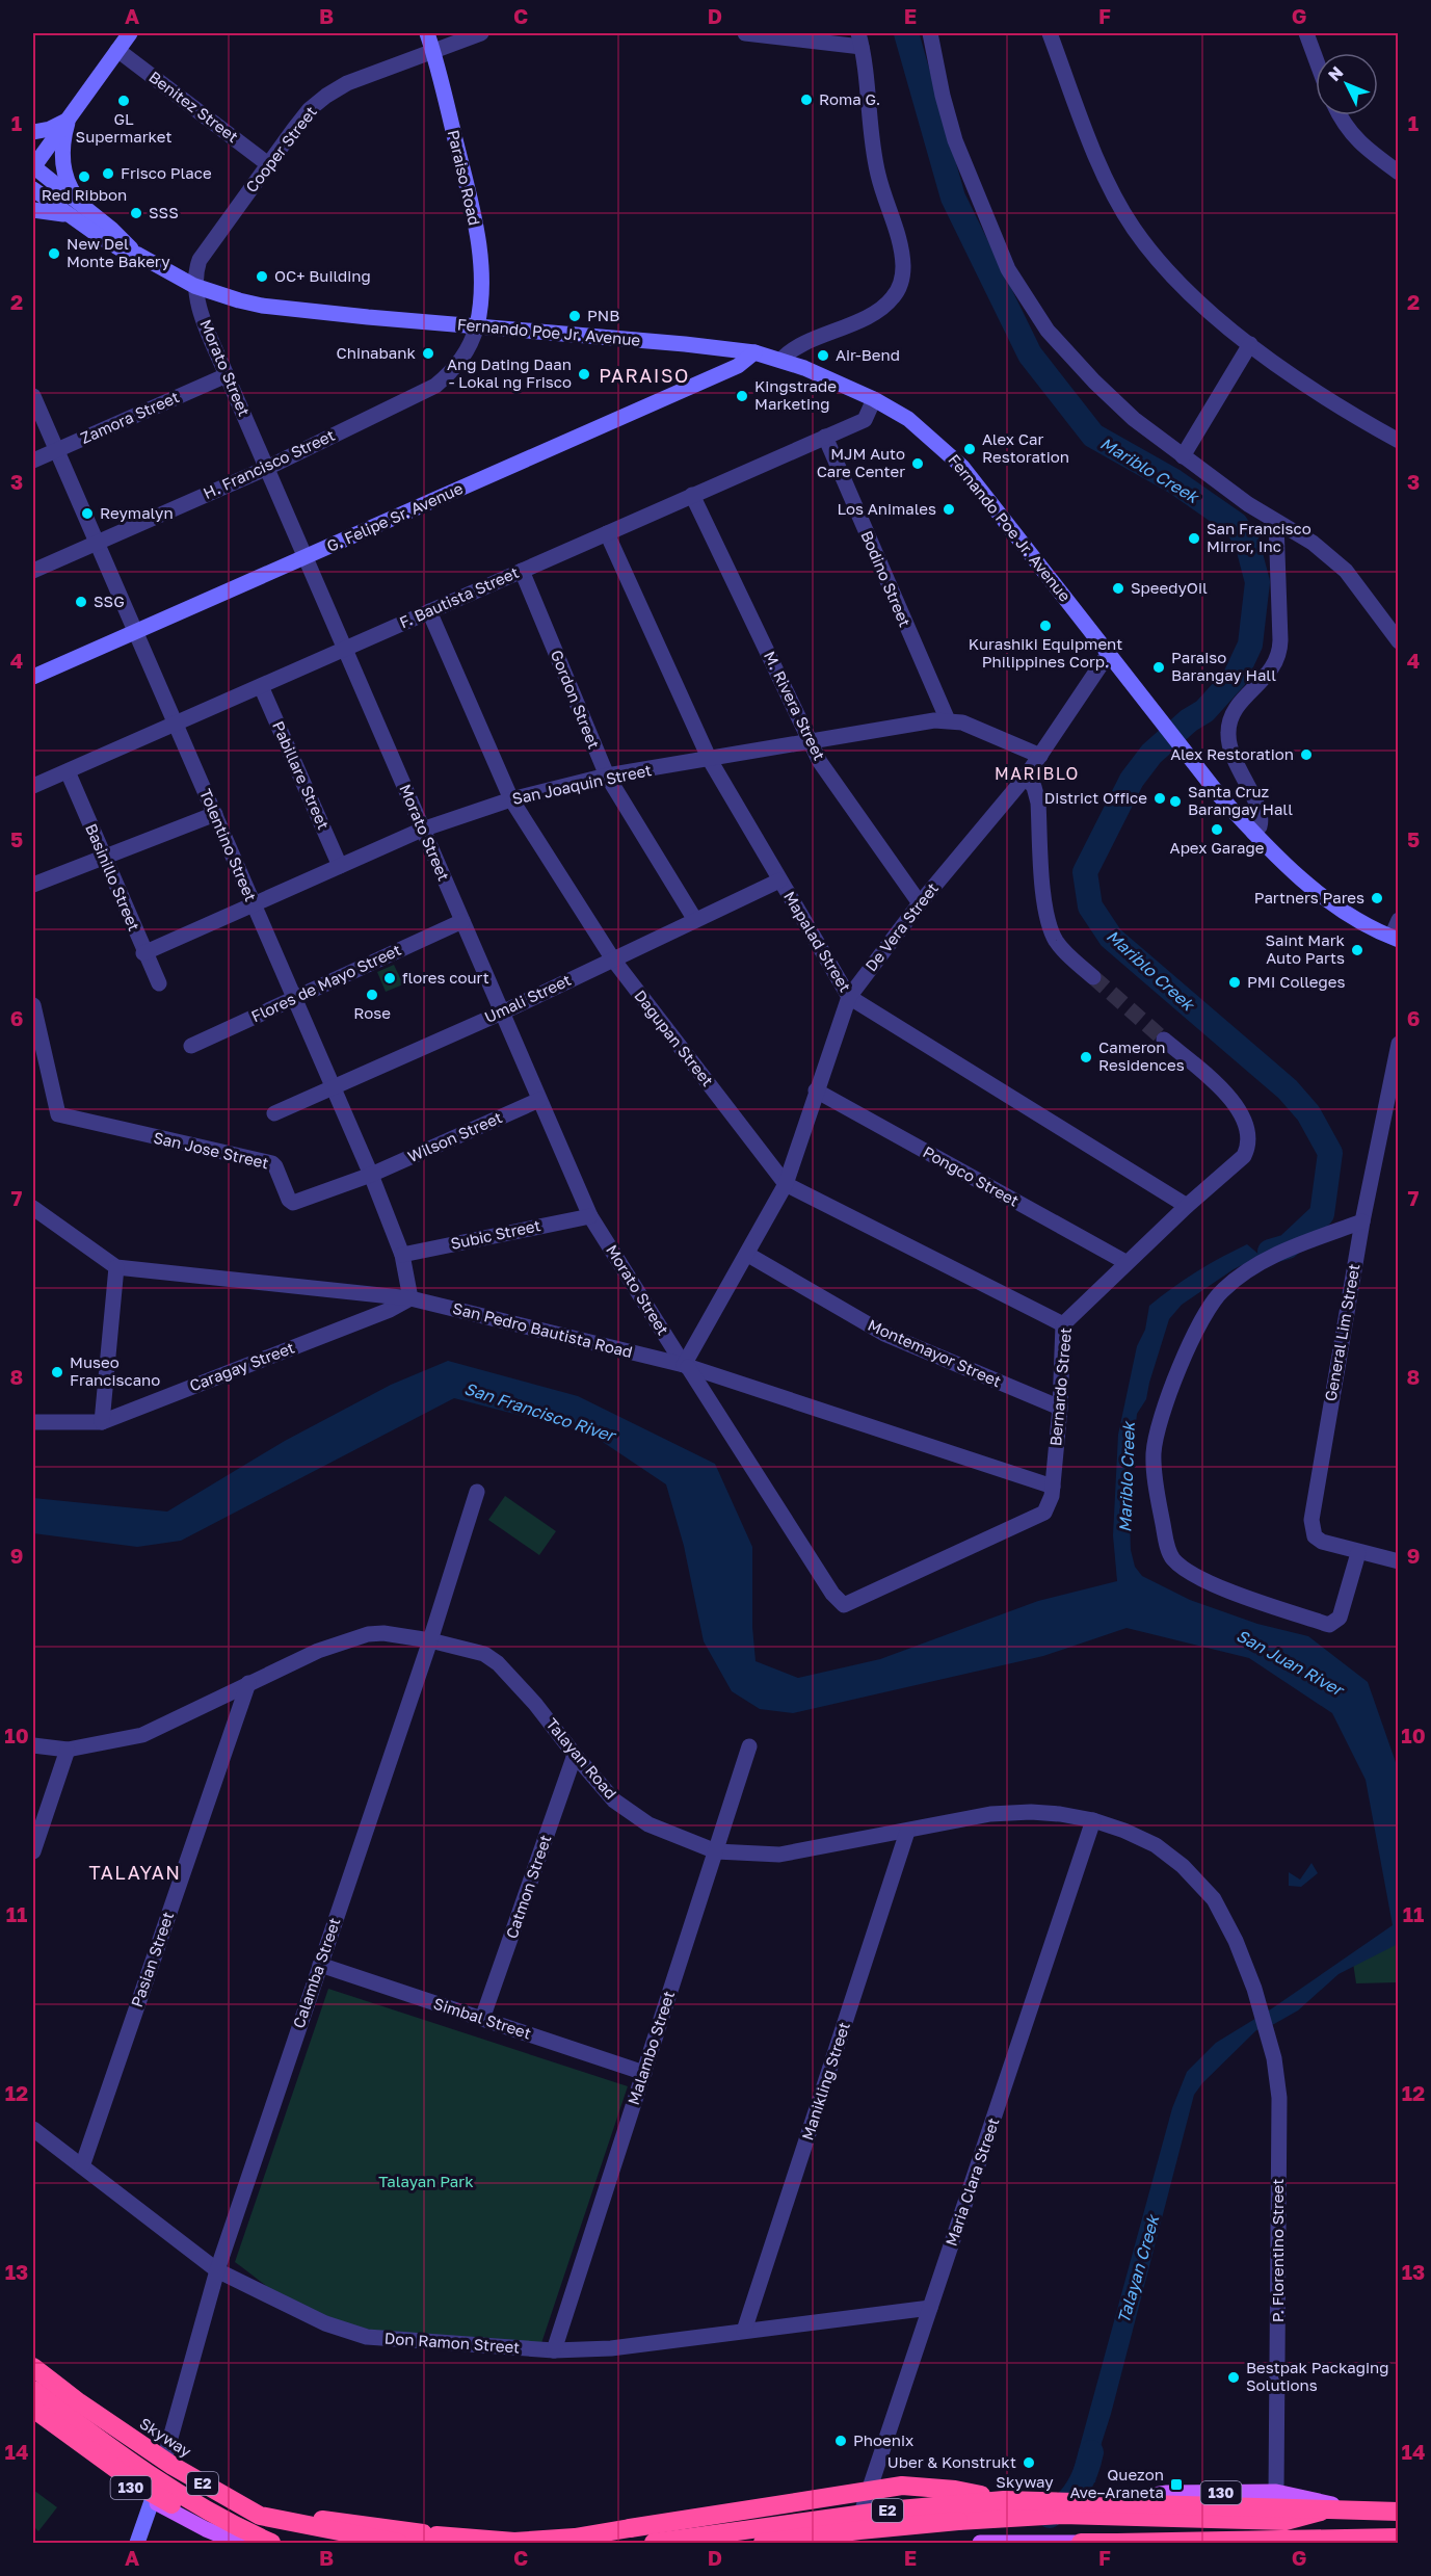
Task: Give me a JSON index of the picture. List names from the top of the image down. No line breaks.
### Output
{"streets":{"highway":["Skyway","E2"],"main road":["Paraiso Road","Fernando Poe Jr. Avenue","G. Felipe Sr. Avenue","Maria Clara Street","130"],"street":["Benitez Street","Cooper Street","Morato Street","Zamora Street","H. Francisco Street","Bodino Street","F. Bautista Street","Gordon Street","M. Rivera Street","Pabillare Street","San Joaquin Street","Tolentino Street","Basinillo Street","De Vera Street","Mapalad Street","Flores de Mayo Street","Umali Street","Dagupan Street","Wilson Street","San Jose Street","Pongco Street","Subic Street","San Pedro Bautista Road","General Lim Street","Montemayor Street","Caragay Street","Bernardo Street","Talayan Road","Catmon Street","Pasian Street","Calamba Street","Simbal Street","Malambo Street","Manikling Street","P. Florentino Street","Don Ramon Street"]},"crossings":[["Benitez Street","Cooper Street"],["Cooper Street","Paraiso Road"],["Cooper Street","Fernando Poe Jr. Avenue"],["Cooper Street","Morato Street"],["Paraiso Road","Fernando Poe Jr. Avenue"],["Paraiso Road","H. Francisco Street"],["Fernando Poe Jr. Avenue","Morato Street"],["Fernando Poe Jr. Avenue","H. Francisco Street"],["Fernando Poe Jr. Avenue","G. Felipe Sr. Avenue"],["Fernando Poe Jr. Avenue","F. Bautista Street"],["Fernando Poe Jr. Avenue","De Vera Street"],["Morato Street","Zamora Street"],["Morato Street","H. Francisco Street"],["Morato Street","G. Felipe Sr. Avenue"],["Morato Street","F. Bautista Street"],["Morato Street","San Joaquin Street"],["Morato Street","De Vera Street"],["Morato Street","Flores de Mayo Street"],["Morato Street","Umali Street"],["Morato Street","Wilson Street"],["Morato Street","Subic Street"],["Morato Street","San Pedro Bautista Road"],["Morato Street","Bernardo Street"],["Zamora Street","Tolentino Street"],["H. Francisco Street","Tolentino Street"],["G. Felipe Sr. Avenue","Tolentino Street"],["Bodino Street","F. Bautista Street"],["Bodino Street","San Joaquin Street"],["F. Bautista Street","Gordon Street"],["F. Bautista Street","M. Rivera Street"],["F. Bautista Street","Pabillare Street"],["F. Bautista Street","Tolentino Street"],["F. Bautista Street","Basinillo Street"],["F. Bautista Street","Mapalad Street"],["F. Bautista Street","Dagupan Street"],["Gordon Street","San Joaquin Street"],["Gordon Street","Umali Street"],["M. Rivera Street","San Joaquin Street"],["M. Rivera Street","De Vera Street"],["Pabillare Street","San Joaquin Street"],["San Joaquin Street","Tolentino Street"],["San Joaquin Street","Basinillo Street"],["San Joaquin Street","De Vera Street"],["San Joaquin Street","Mapalad Street"],["San Joaquin Street","Dagupan Street"],["Tolentino Street","Flores de Mayo Street"],["Tolentino Street","Umali Street"],["Tolentino Street","Wilson Street"],["Tolentino Street","San Jose Street"],["Tolentino Street","Subic Street"],["Tolentino Street","San Pedro Bautista Road"],["Tolentino Street","Caragay Street"],["De Vera Street","Mapalad Street"],["De Vera Street","Dagupan Street"],["De Vera Street","Pongco Street"],["De Vera Street","San Pedro Bautista Road"],["De Vera Street","Montemayor Street"],["Mapalad Street","Umali Street"],["Mapalad Street","Bernardo Street"],["Umali Street","Dagupan Street"],["Dagupan Street","Bernardo Street"],["Wilson Street","San Jose Street"],["Pongco Street","Bernardo Street"],["San Pedro Bautista Road","Caragay Street"],["San Pedro Bautista Road","Bernardo Street"],["Montemayor Street","Bernardo Street"],["Talayan Road","Catmon Street"],["Talayan Road","Pasian Street"],["Talayan Road","Calamba Street"],["Talayan Road","Malambo Street"],["Talayan Road","Manikling Street"],["Talayan Road","Maria Clara Street"],["Talayan Road","P. Florentino Street"],["Catmon Street","Simbal Street"],["Pasian Street","Don Ramon Street"],["Calamba Street","Simbal Street"],["Calamba Street","Don Ramon Street"],["Simbal Street","Malambo Street"],["Malambo Street","Don Ramon Street"],["Manikling Street","Don Ramon Street"],["Maria Clara Street","Don Ramon Street"],["Maria Clara Street","130"],["P. Florentino Street","130"]],"districts":["PARAISO","MARIBLO","TALAYAN"],"water":["Mariblo Creek","San Francisco River","San Juan River","Talayan Creek"],"parks":["Talayan Park"],"places":{"other":["Roma G.","GL Supermarket","Frisco Place","Red Ribbon","SSS","New Del Monte Bakery","OC+ Building","PNB","Chinabank","Air-Bend","Ang Dating Daan - Lokal ng Frisco","Kingstrade Marketing","Alex Car Restoration","MJM Auto Care Center","Los Animales","Reymalyn","San Francisco Mirror, Inc","SpeedyOil","SSG","Kurashiki Equipment Philippines Corp.","Paraiso Barangay Hall","Alex Restoration","District Office","Santa Cruz Barangay Hall","Apex Garage","Partners Pares","Saint Mark Auto Parts","flores court","PMI Colleges","Rose","Cameron Residences","Museo Franciscano","Bestpak Packaging Solutions","Phoenix","Uber & Konstrukt"],"transit":["Quezon Ave–Araneta"]},"north":"top left","grid":{"columns":["A","B","C","D","E","F","G"],"rows":["1","2","3","4","5","6","7","8","9","10","11","12","13","14"]}}
